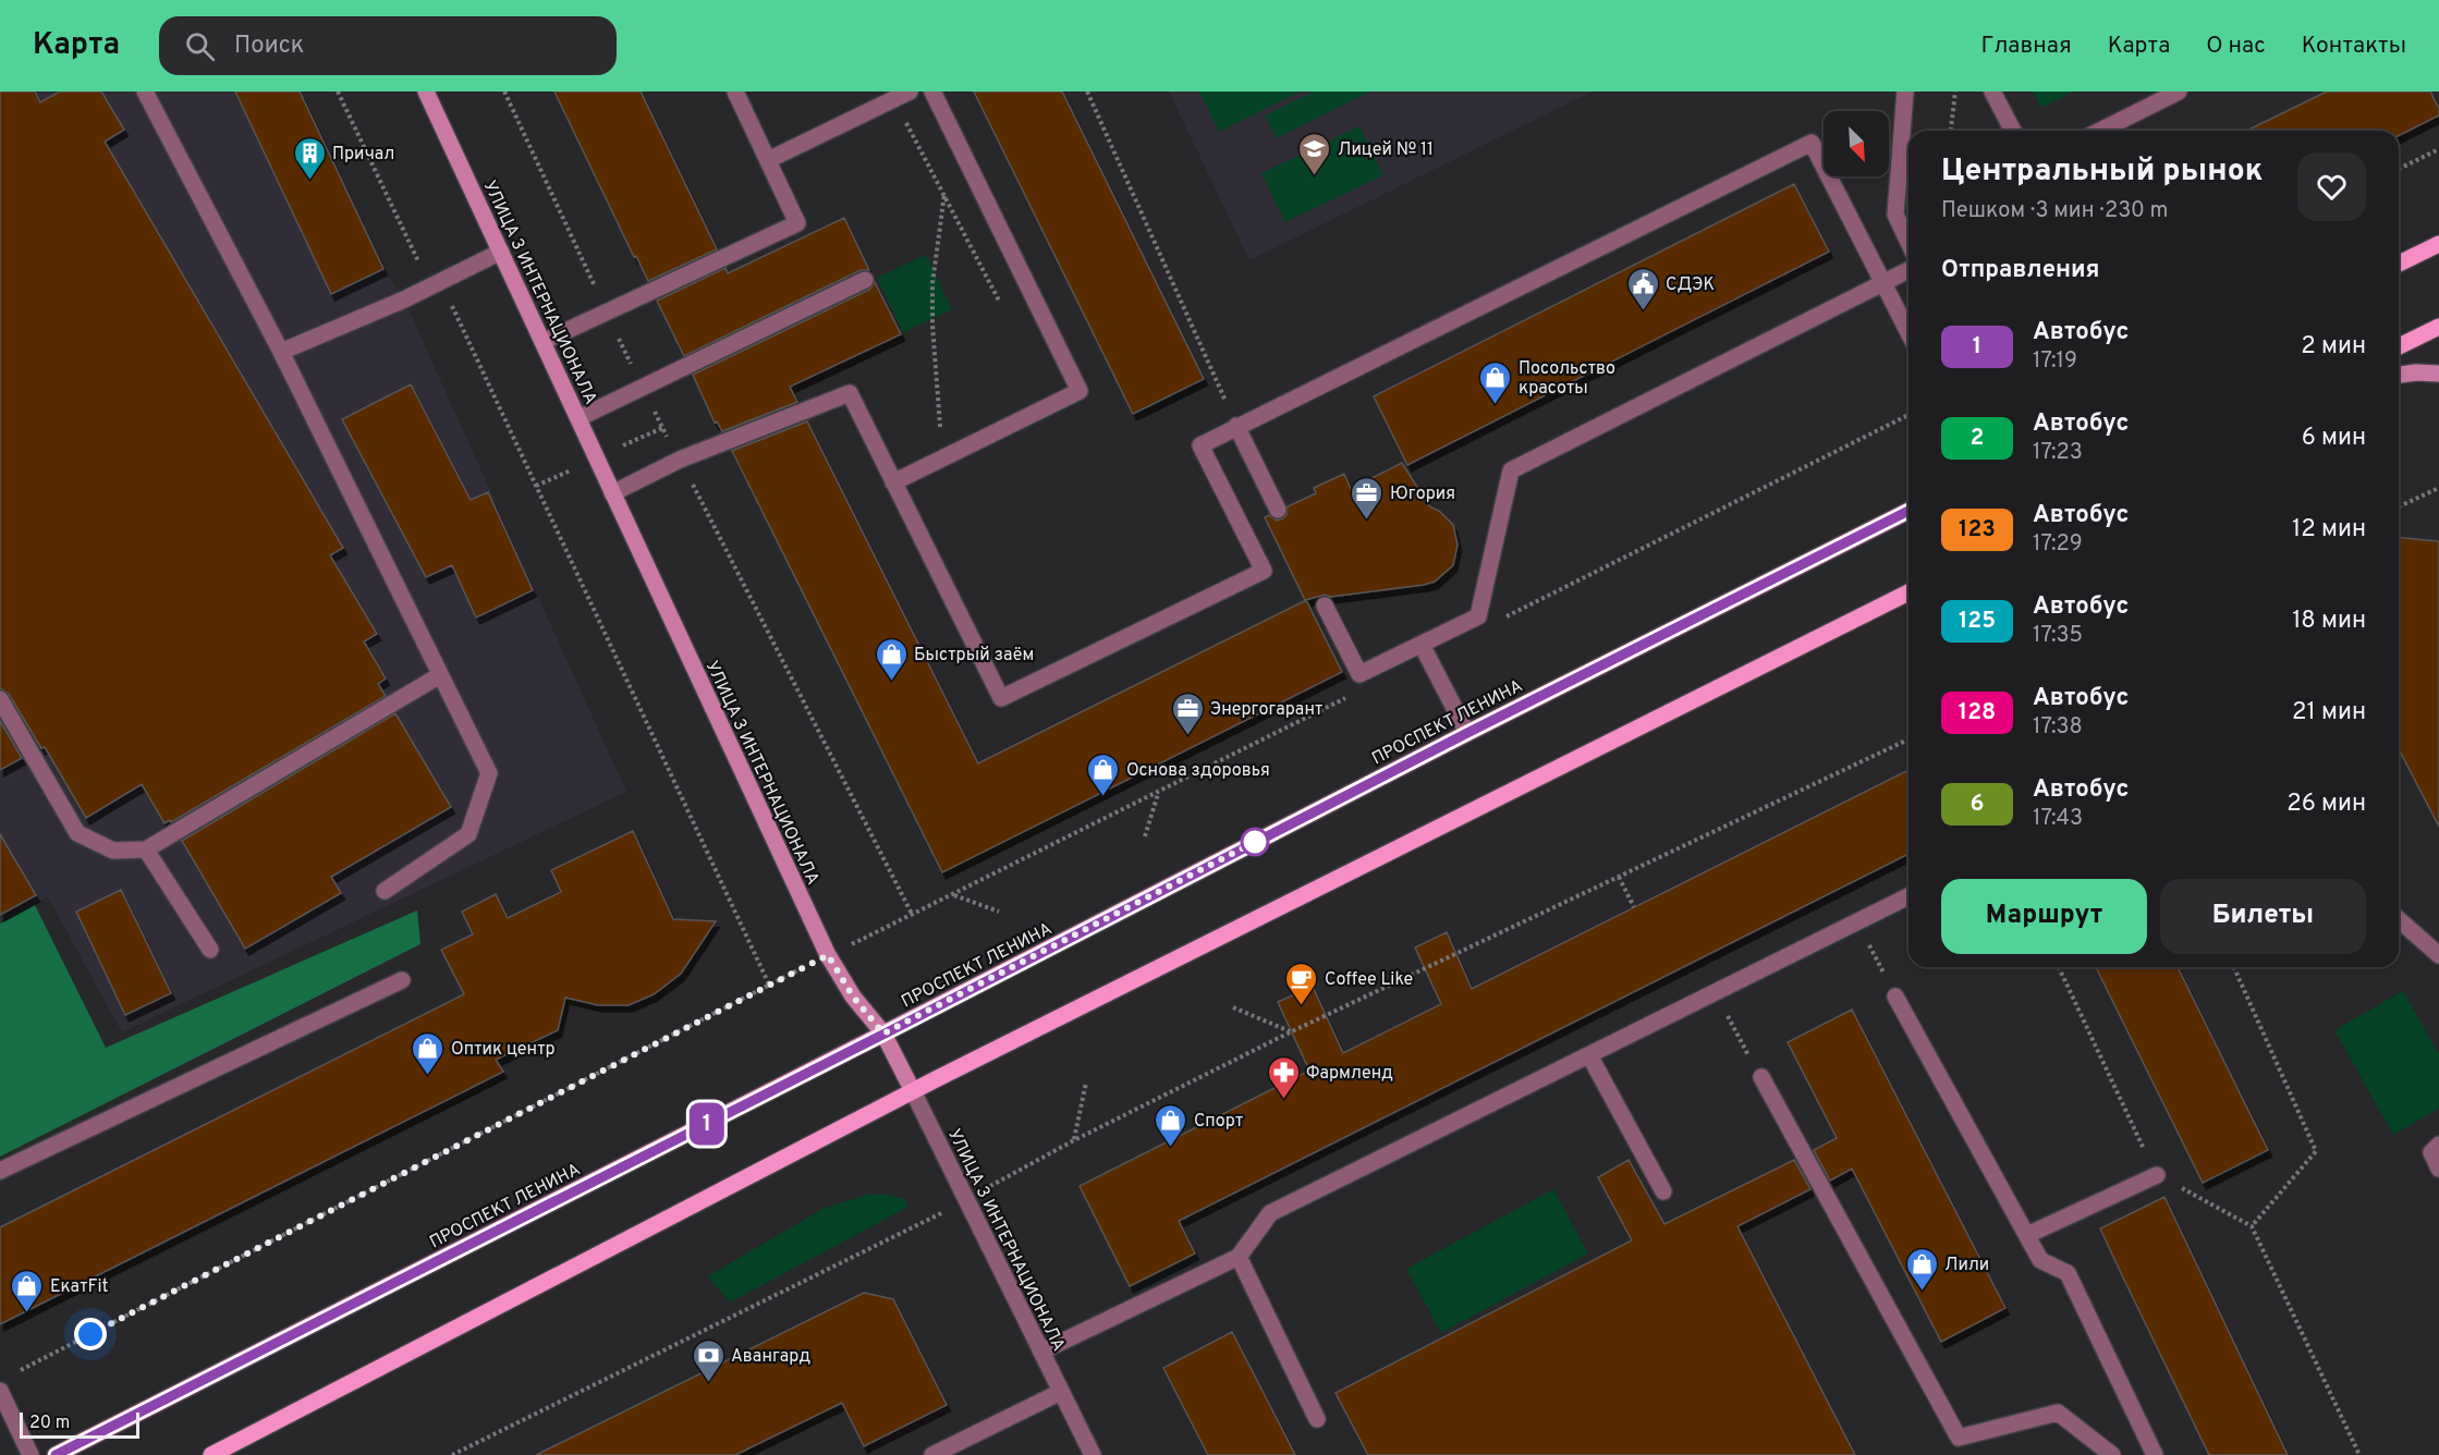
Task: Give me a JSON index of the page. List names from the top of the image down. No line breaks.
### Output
{"streets":{"main road":["ПРОСПЕКТ ЛЕНИНА"],"street":["УЛИЦА 3 ИНТЕРНАЦИОНАЛА"]},"crossings":[["УЛИЦА 3 ИНТЕРНАЦИОНАЛА","ПРОСПЕКТ ЛЕНИНА"]],"places":{"school or university":["Лицей № 11"],"building":["Причал"],"public building":["СДЭК"],"shop":["Посольство красоты","Быстрый заём","Основа здоровья","Оптик центр","Спорт","Лили","ЕкатFit"],"office":["Югория","Энергогарант"],"cafe":["Coffee Like"],"pharmacy":["Фармленд"],"bank":["Авангард"]},"lines":["bus line 1"],"scale_bar":"20 m","north":"bottom right","page":{"header":"Карта","search":"Поиск","nav":["Главная","Карта","О нас","Контакты"],"on_map":"1","heading":[["Центральный рынок","Пешком · 3 мин · 230 m"],"Отправления"],"list":[{"mark":"1","name":"Автобус","note":"17:19","value":"2 мин"},{"mark":"2","name":"Автобус","note":"17:23","value":"6 мин"},{"mark":"123","name":"Автобус","note":"17:29","value":"12 мин"},{"mark":"125","name":"Автобус","note":"17:35","value":"18 мин"},{"mark":"128","name":"Автобус","note":"17:38","value":"21 мин"},{"mark":"6","name":"Автобус","note":"17:43","value":"26 мин"}],"buttons":["Маршрут","Билеты"],"scale":"20 m"}}
